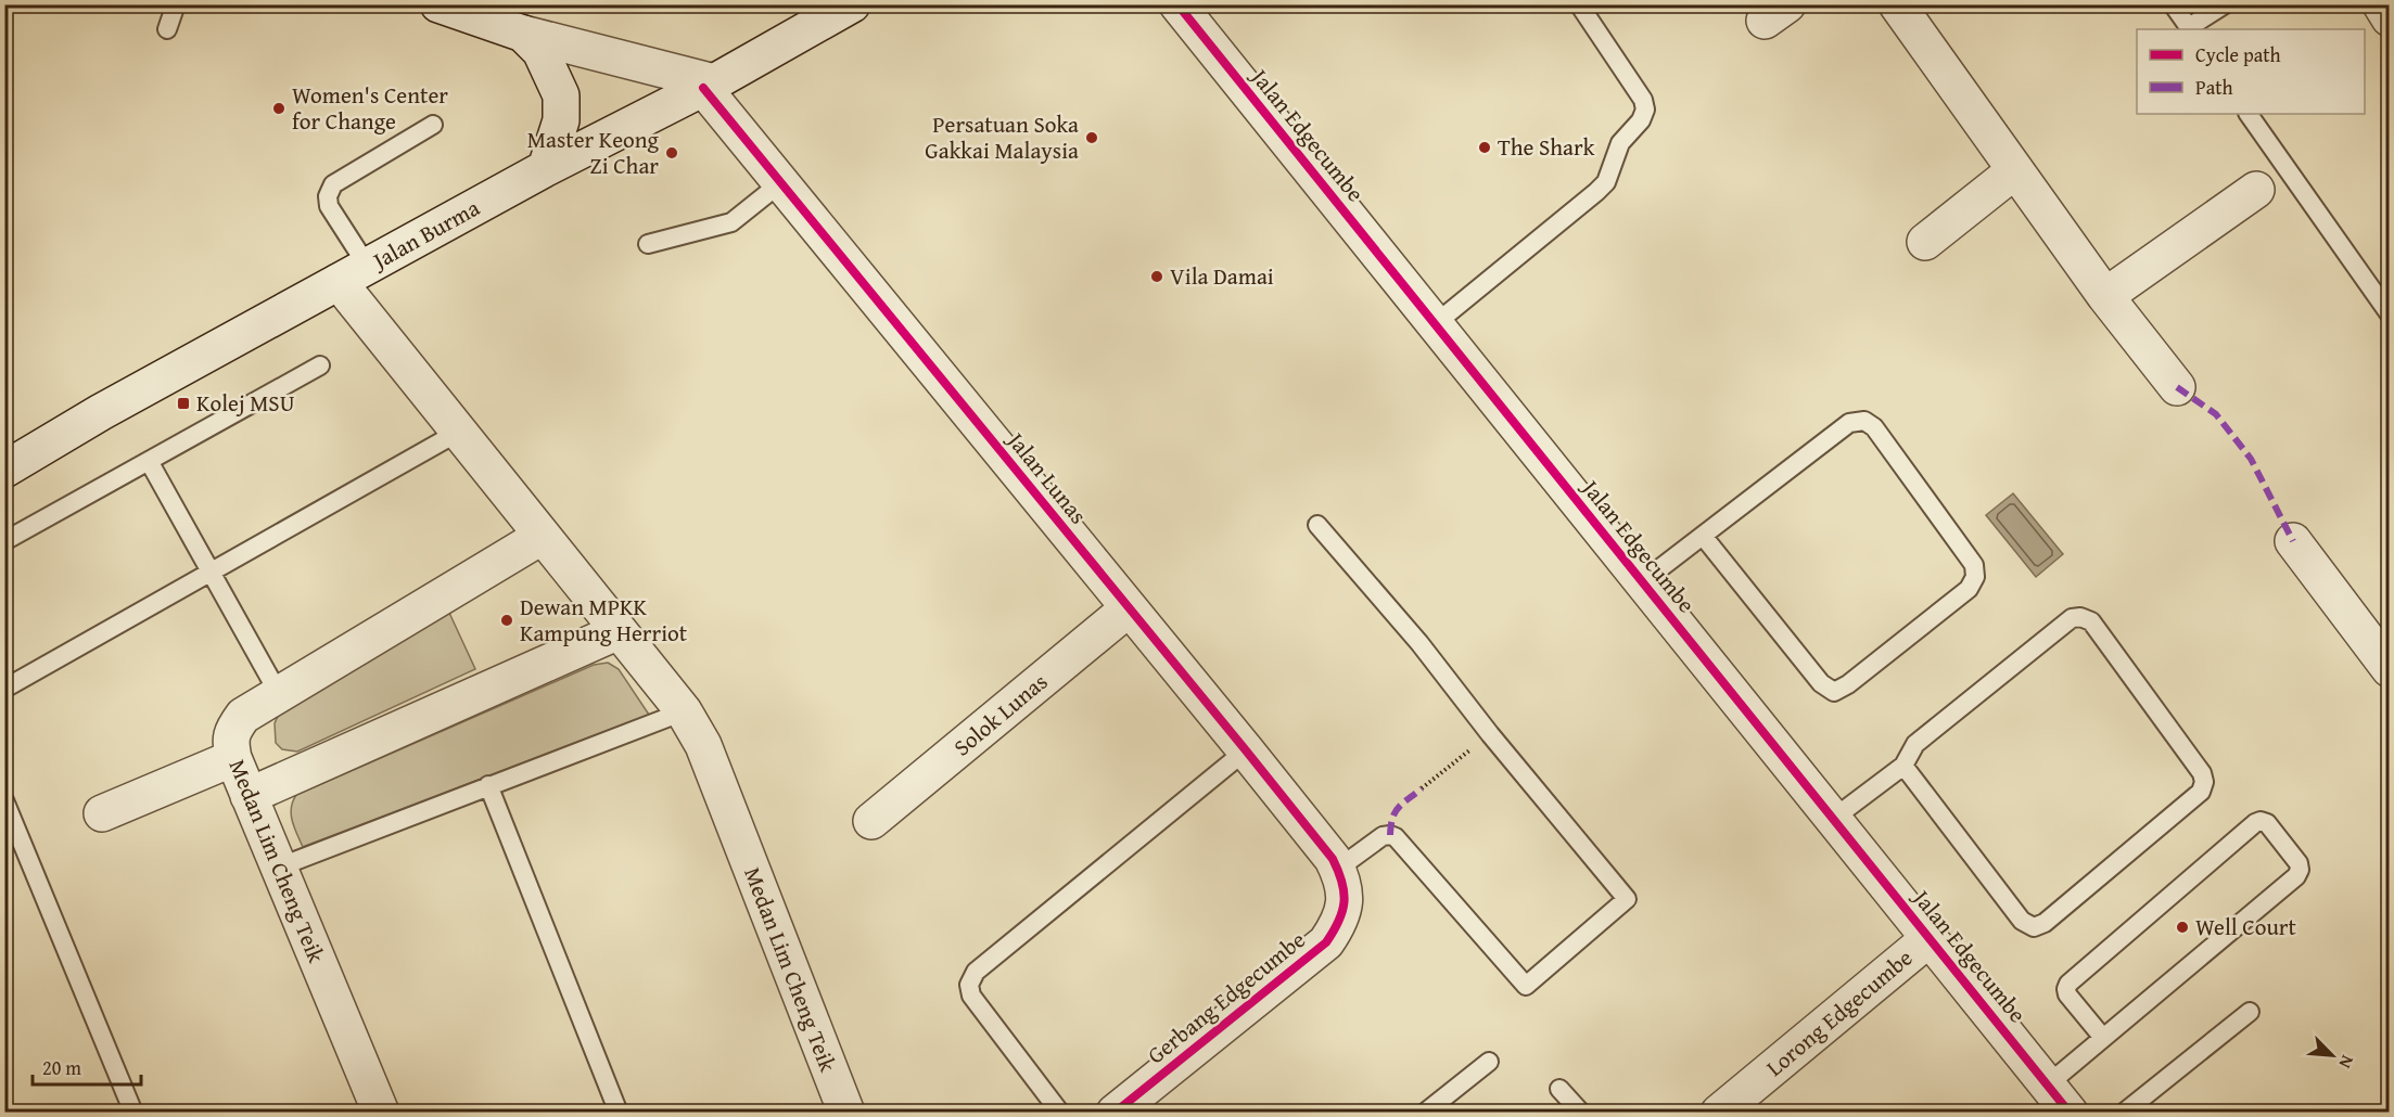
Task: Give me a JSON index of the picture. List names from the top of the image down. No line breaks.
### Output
{"streets":{"street":["Jalan Edgecumbe","Jalan Burma","Jalan Lunas","Solok Lunas","Medan Lim Cheng Teik","Gerbang Edgecumbe","Lorong Edgecumbe"]},"crossings":[["Jalan Edgecumbe","Lorong Edgecumbe"],["Jalan Burma","Jalan Lunas"],["Jalan Burma","Medan Lim Cheng Teik"],["Jalan Lunas","Solok Lunas"],["Jalan Lunas","Gerbang Edgecumbe"]],"places":{"other":["Women's Center for Change","Persatuan Soka Gakkai Malaysia","The Shark","Master Keong Zi Char","Vila Damai","Dewan MPKK Kampung Herriot","Well Court"],"transit":["Kolej MSU"]},"legend":["Cycle path","Path"],"scale_bar":"20 m","north":"bottom right"}
